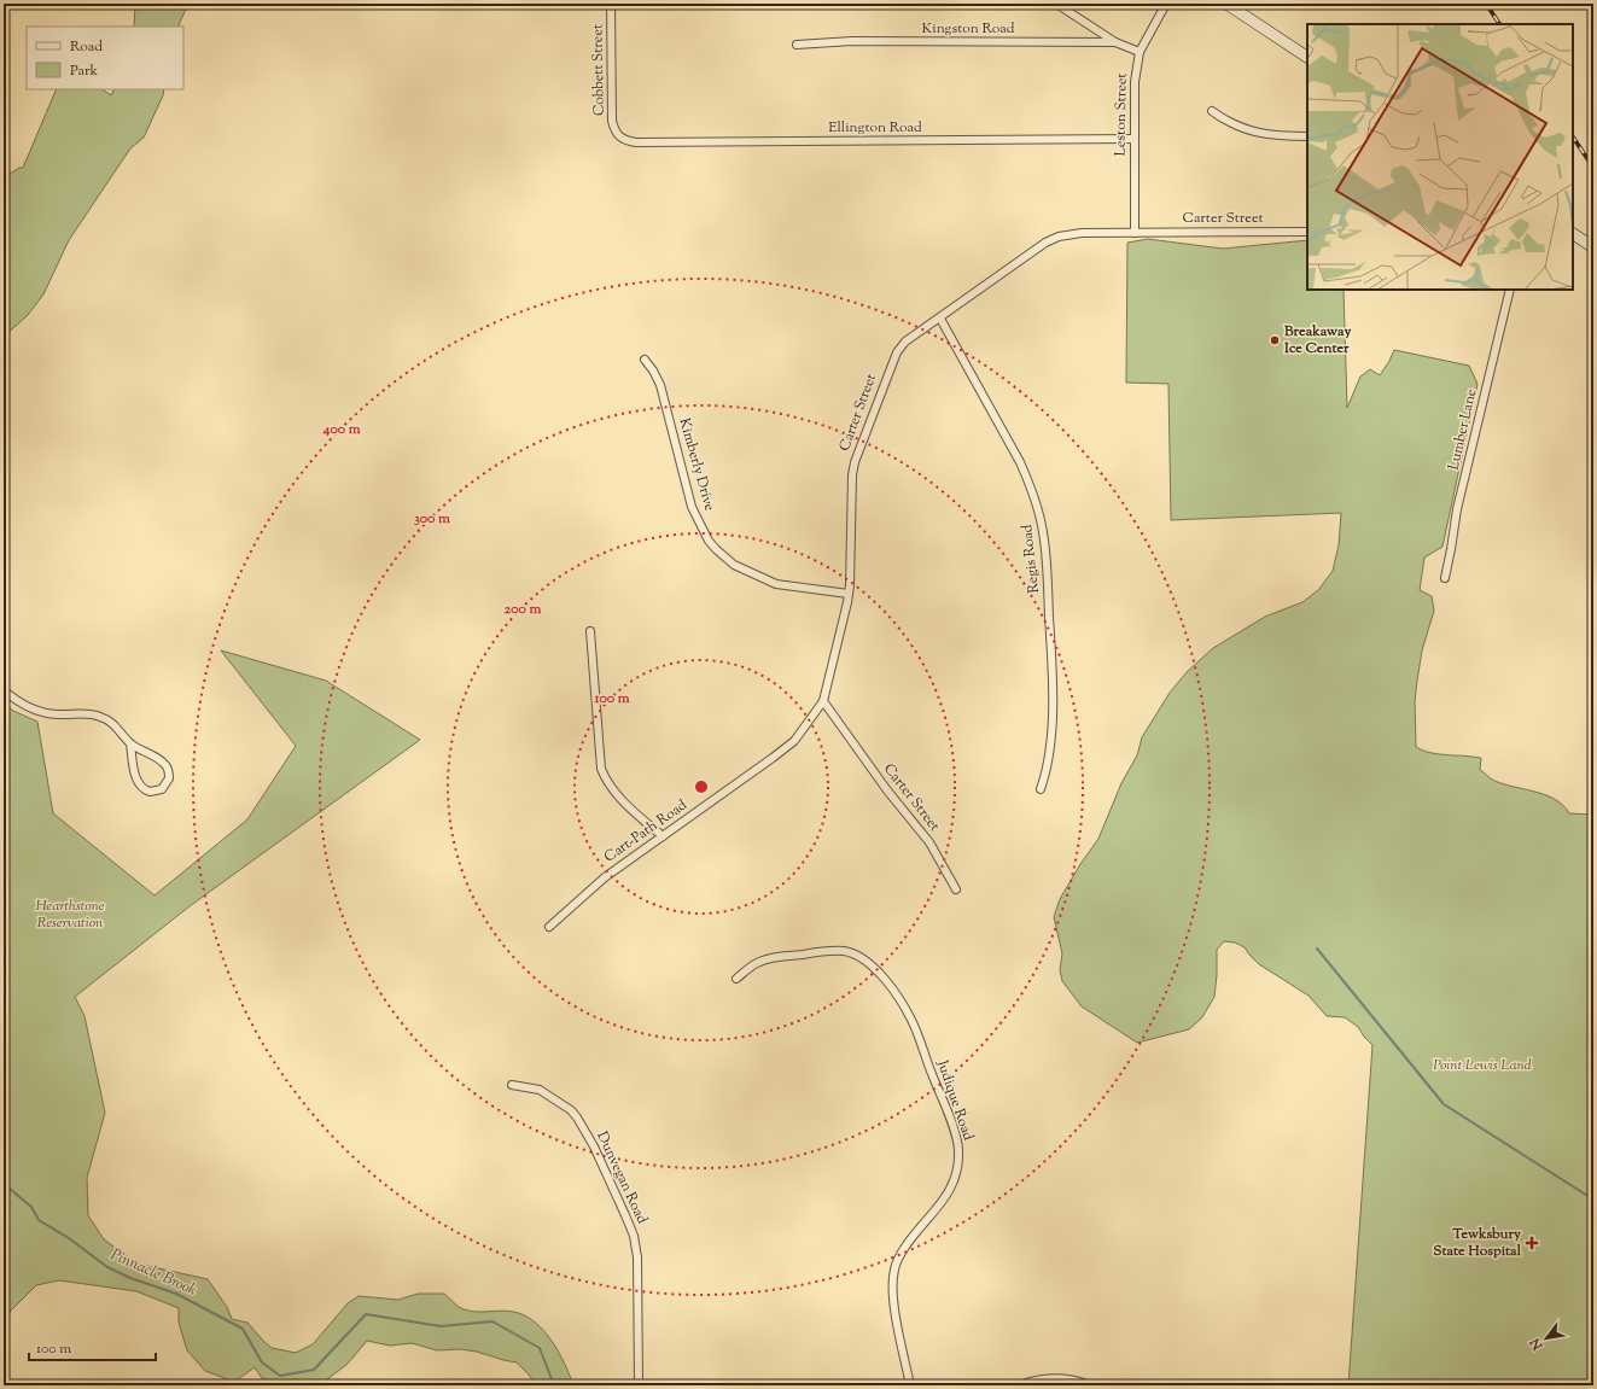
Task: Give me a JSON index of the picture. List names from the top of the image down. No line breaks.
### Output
{"streets":{"street":["Kingston Road","Cobbett Street","Leston Street","Ellington Road","Carter Street","Lumber Lane","Kimberly Drive","Regis Road","Cart-Path Road","Judique Road","Dunvegan Road"]},"crossings":[["Kingston Road","Leston Street"],["Cobbett Street","Ellington Road"],["Leston Street","Ellington Road"],["Leston Street","Carter Street"],["Carter Street","Kimberly Drive"],["Carter Street","Regis Road"],["Carter Street","Cart-Path Road"]],"water":["Pinnacle Brook"],"parks":["Hearthstone Reservation","Point Lewis Land"],"places":{"other":["Breakaway Ice Center"],"health":["Tewksbury State Hospital"]},"legend":["Road","Park"],"scale_bar":"100 m","north":"bottom left","rings":["400 m","300 m","200 m","100 m"]}
